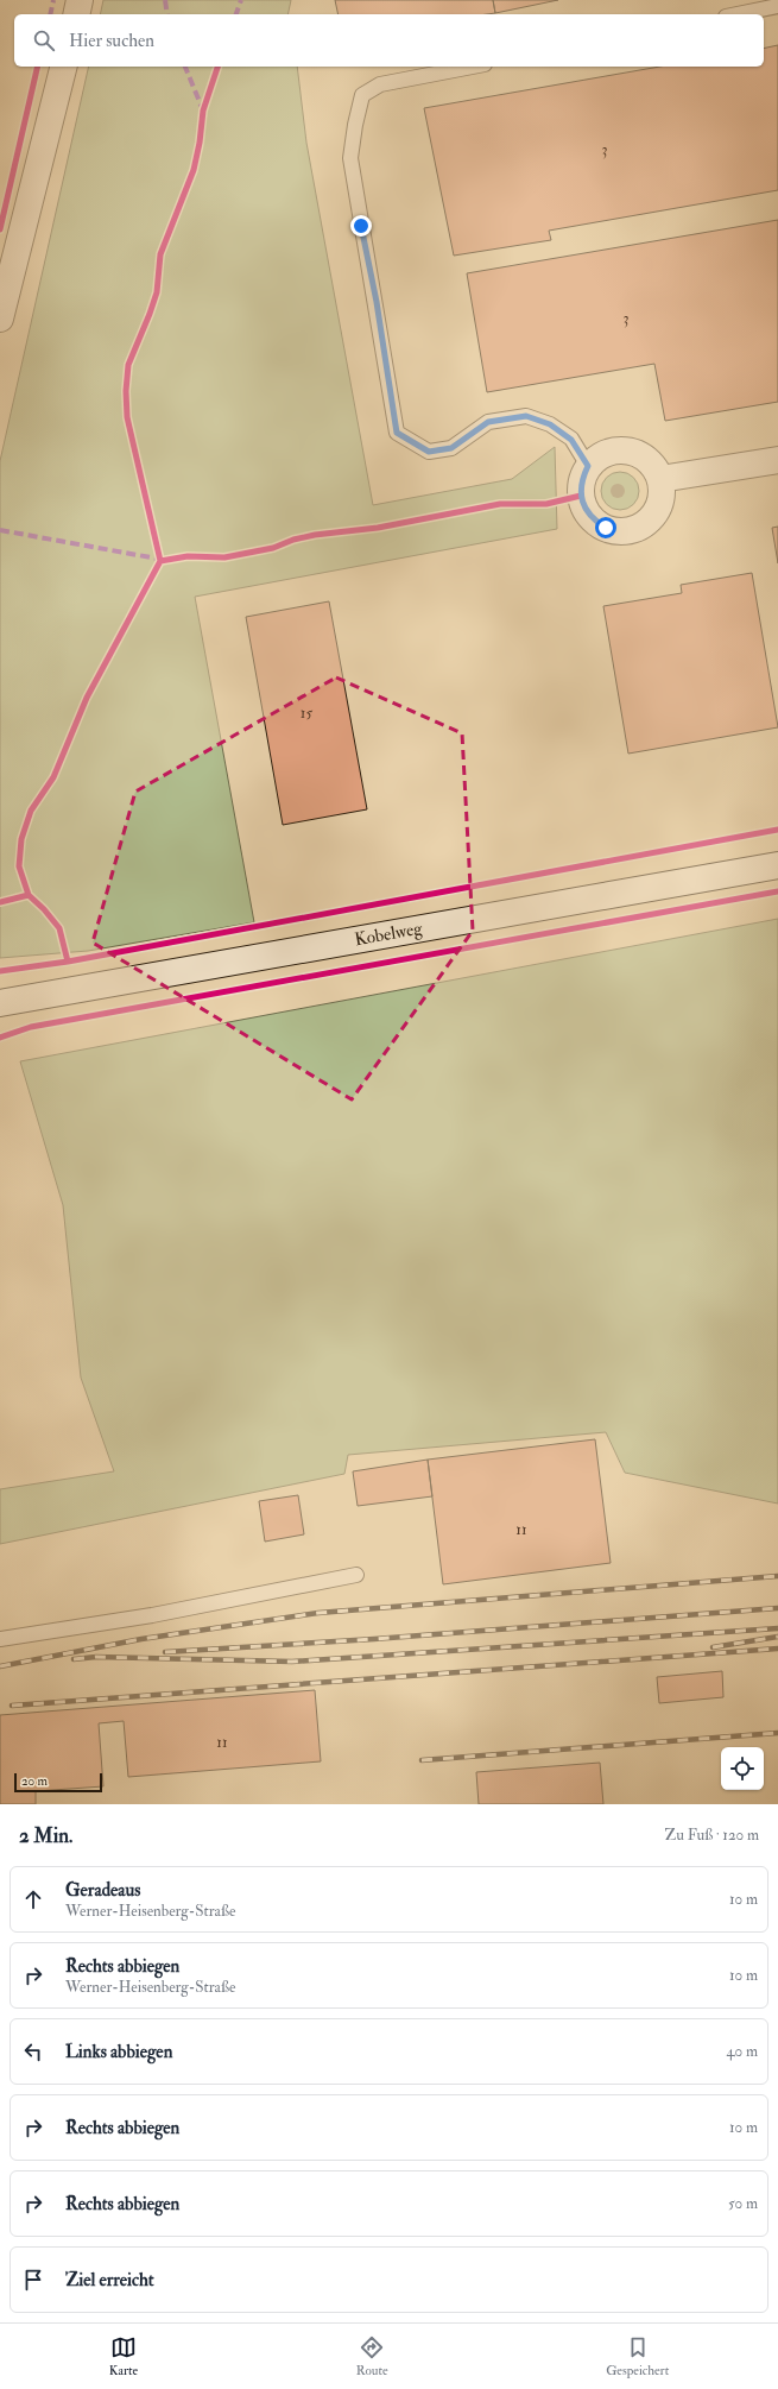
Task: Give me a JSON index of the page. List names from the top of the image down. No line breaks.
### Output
{"streets":{"main road":["Kobelweg"]},"house_numbers":["3","3","15","11","11"],"scale_bar":"20 m","page":{"search":"Hier suchen","scale":"20 m","heading":["2 Min.","Zu Fuß · 120 m"],"list":[["Geradeaus","Werner-Heisenberg-Straße","10 m"],["Rechts abbiegen","Werner-Heisenberg-Straße","10 m"],["Links abbiegen","40 m"],["Rechts abbiegen","10 m"],["Rechts abbiegen","50 m"],"Ziel erreicht"],"nav":["Karte","Route","Gespeichert"]}}
